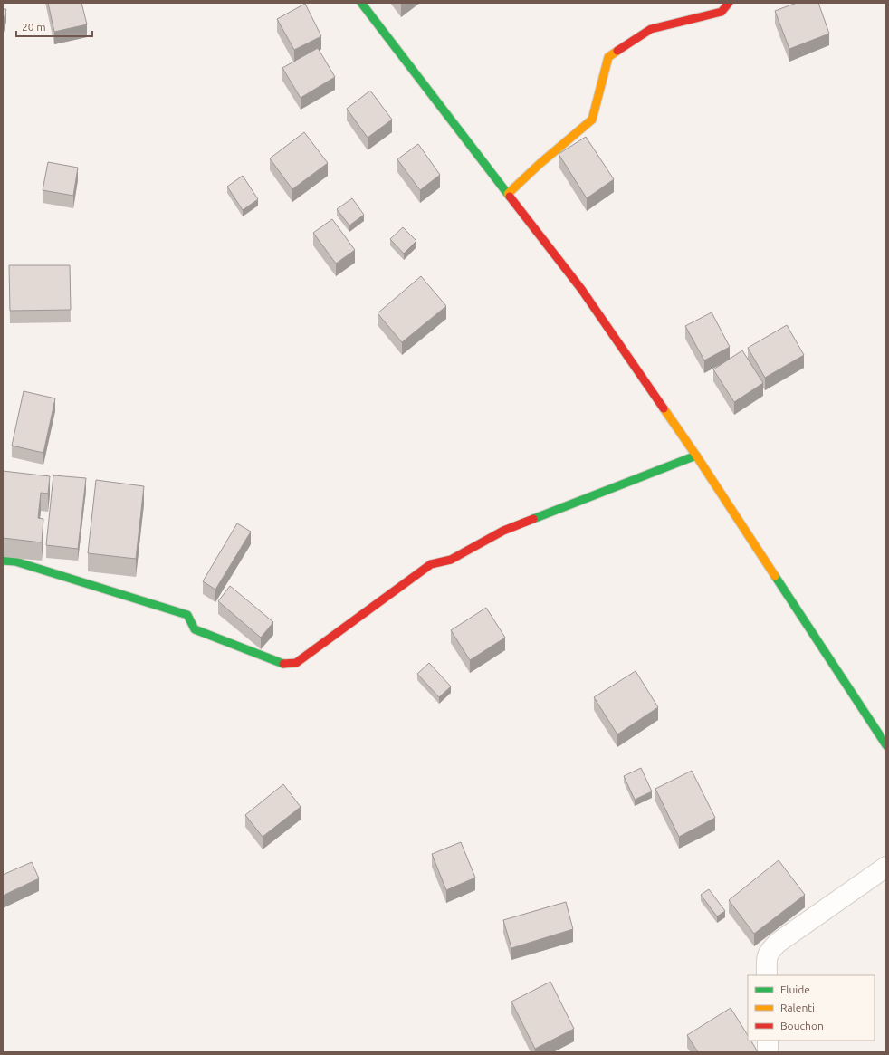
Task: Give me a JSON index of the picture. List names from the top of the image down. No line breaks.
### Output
{"legend":["Fluide","Ralenti","Bouchon"],"scale_bar":"20 m"}
